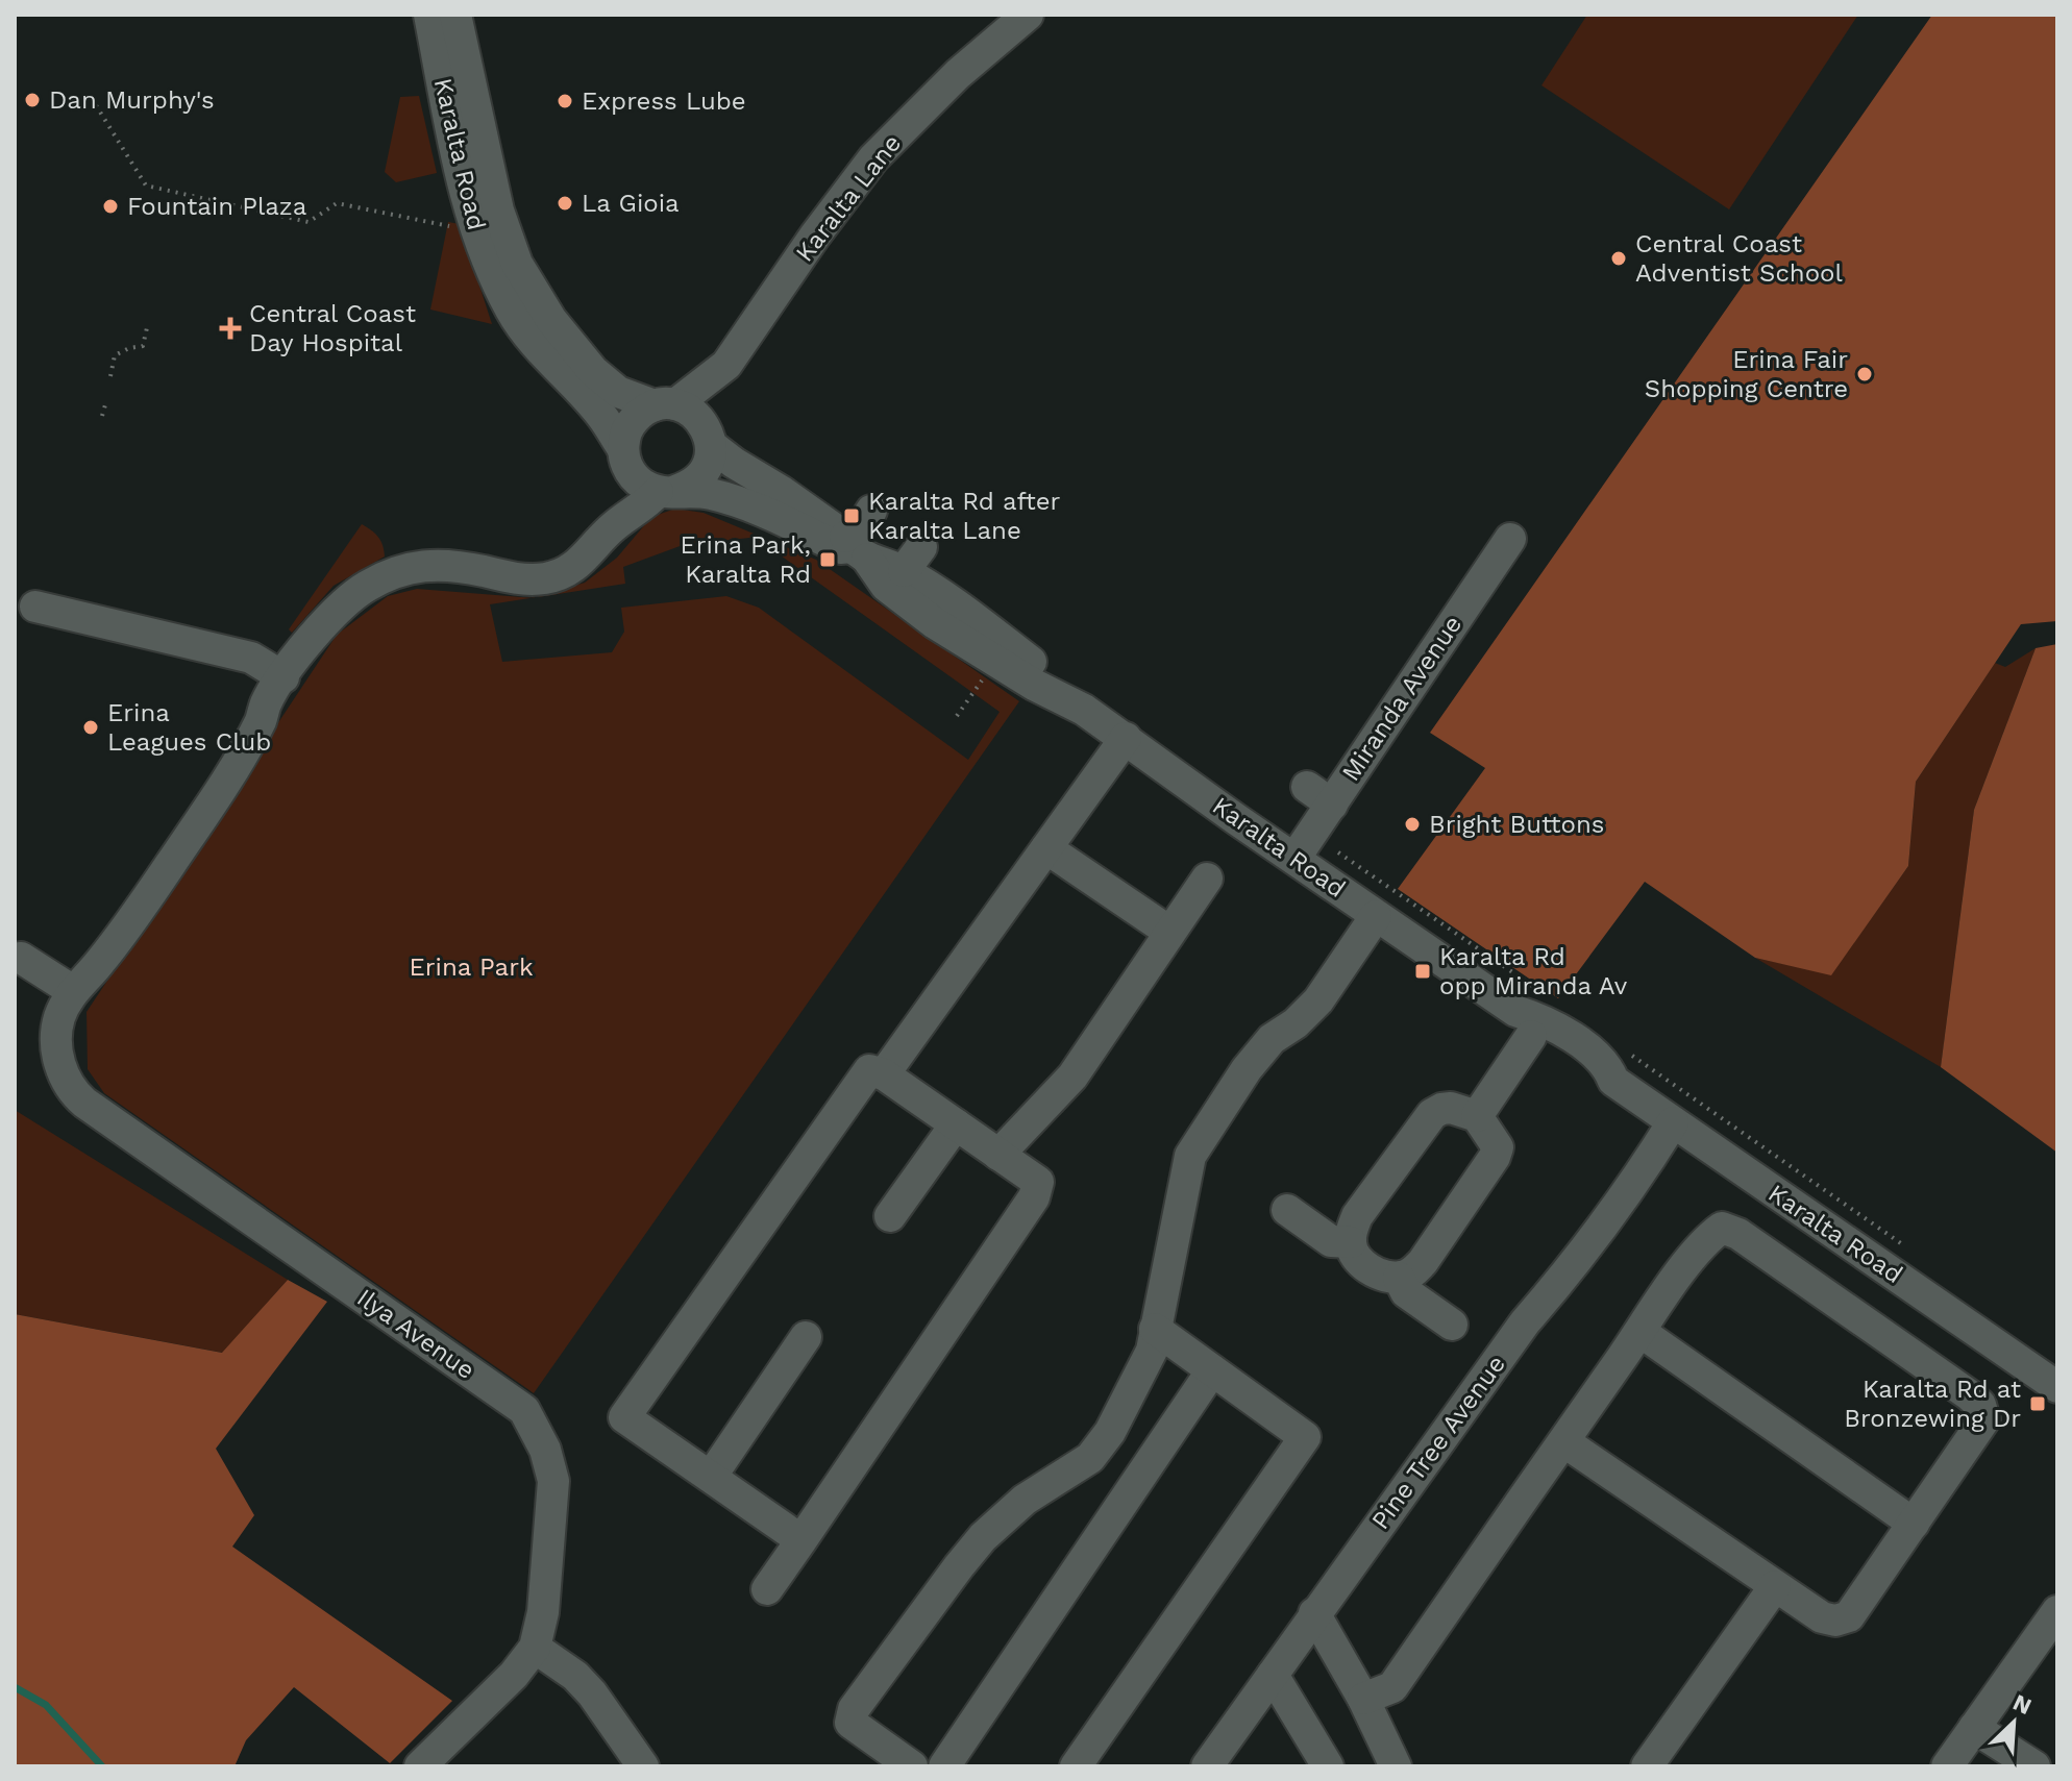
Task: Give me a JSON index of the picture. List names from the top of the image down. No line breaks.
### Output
{"streets":{"street":["Karalta Road","Karalta Lane","Miranda Avenue","Ilya Avenue","Pine Tree Avenue"]},"crossings":[["Karalta Road","Karalta Lane"],["Karalta Road","Miranda Avenue"],["Karalta Road","Ilya Avenue"],["Karalta Road","Pine Tree Avenue"],["Karalta Lane","Ilya Avenue"]],"parks":["Erina Park"],"places":{"other":["Dan Murphy's","Express Lube","La Gioia","Fountain Plaza","Central Coast Adventist School","Erina Fair Shopping Centre","Erina Leagues Club","Bright Buttons"],"health":["Central Coast Day Hospital"],"transit":["Karalta Rd after Karalta Lane","Erina Park, Karalta Rd","Karalta Rd opp Miranda Av","Karalta Rd at Bronzewing Dr"]},"north":"top right"}
